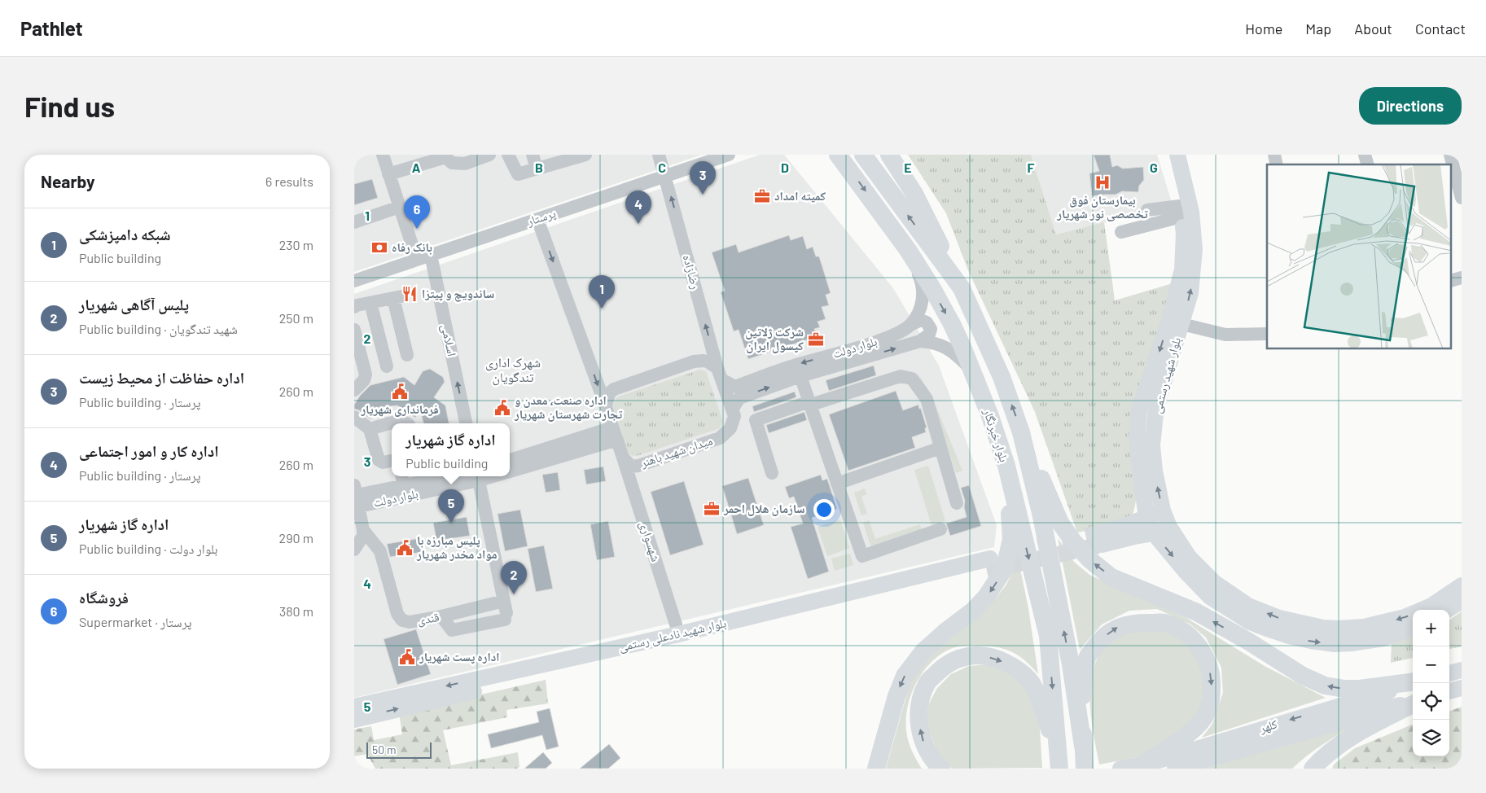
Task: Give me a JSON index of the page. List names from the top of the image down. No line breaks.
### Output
{"streets":{"highway":["بلوار خبرنگار"],"main road":["بلوار شهید رستمی","بلوار شهید نادعلی رستمی","کلهر"],"street":["پرستار","رضازاده","اسلامی","بلوار دولت","میدان شهید باهنر","شهسواری","قندی"]},"crossings":[["پرستار","رضازاده"],["پرستار","اسلامی"],["پرستار","میدان شهید باهنر"],["رضازاده","بلوار دولت"],["رضازاده","میدان شهید باهنر"],["رضازاده","شهسواری"],["بلوار دولت","بلوار خبرنگار"],["بلوار دولت","میدان شهید باهنر"],["بلوار دولت","شهسواری"],["میدان شهید باهنر","شهسواری"]],"one_way":["رضازاده","میدان شهید باهنر"],"districts":["شهرک اداری تندگویان"],"places":{"hospital":["بیمارستان فوق تخصصی نور شهریار"],"office":["کمیته امداد","شرکت ژلاتین کپسول ایران","سازمان هلال احمر"],"bank":["بانک رفاه"],"restaurant":["ساندویچ و پیتزا"],"public building":["فرمانداری شهریار","اداره صنعت، معدن و تجارت شهرستان شهریار","پلیس مبارزه با مواد مخدر شهریار","اداره پست شهریار"]},"scale_bar":"50 m","page":{"header":"Pathlet","nav":["Home","Map","About","Contact"],"buttons":"Directions","title":"Find us","heading":["Nearby","6 results"],"pins":["3","4","6","1","5","2"],"list":[{"mark":"1","name":"شبکه دامپزشکی","note":"Public building","value":"230 m"},{"mark":"2","name":"پلیس آگاهی شهریار","note":"Public building · شهید تندگویان","value":"250 m"},{"mark":"3","name":"اداره حفاظت از محیط زیست","note":"Public building · پرستار","value":"260 m"},{"mark":"4","name":"اداره کار و امور اجتماعی","note":"Public building · پرستار","value":"260 m"},{"mark":"5","name":"اداره گاز شهریار","note":"Public building · بلوار دولت","value":"290 m"},{"mark":"6","name":"فروشگاه","note":"Supermarket · پرستار","value":"380 m"}],"popup":["اداره گاز شهریار","Public building"],"map_buttons":["+","−"],"scale":"50 m"},"grid":{"columns":["A","B","C","D","E","F","G"],"rows":["1","2","3","4","5"]}}
